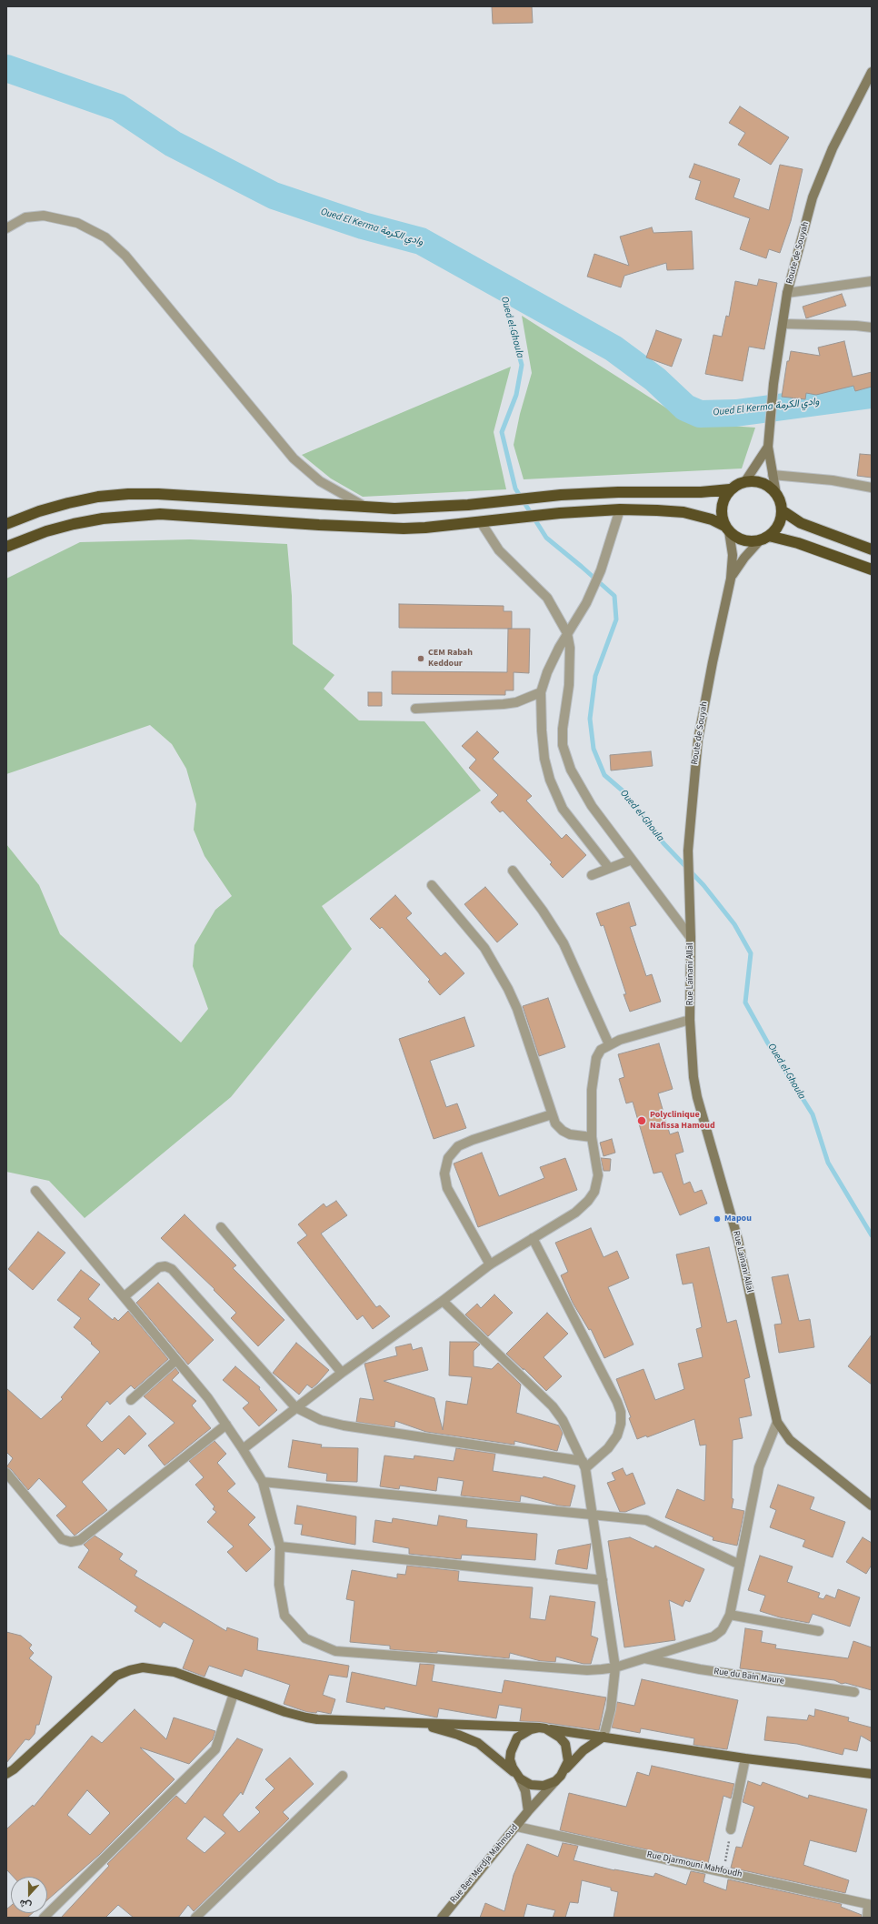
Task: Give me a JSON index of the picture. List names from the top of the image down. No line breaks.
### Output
{"streets":{"main road":["Route de Souyah","Rue Laïnani Allal","Rue Ben Merdja Mahmoud"],"street":["Rue du Bain Maure","Rue Djarmouni Mahfoudh"]},"crossings":[["Route de Souyah","Rue Laïnani Allal"],["Rue Ben Merdja Mahmoud","Rue Djarmouni Mahfoudh"]],"water":["Oued El Kerma وادي الكرمة","Oued el-Ghoula"],"places":["CEM Rabah Keddour","Polyclinique Nafissa Hamoud","Mapou"],"north":"bottom"}
